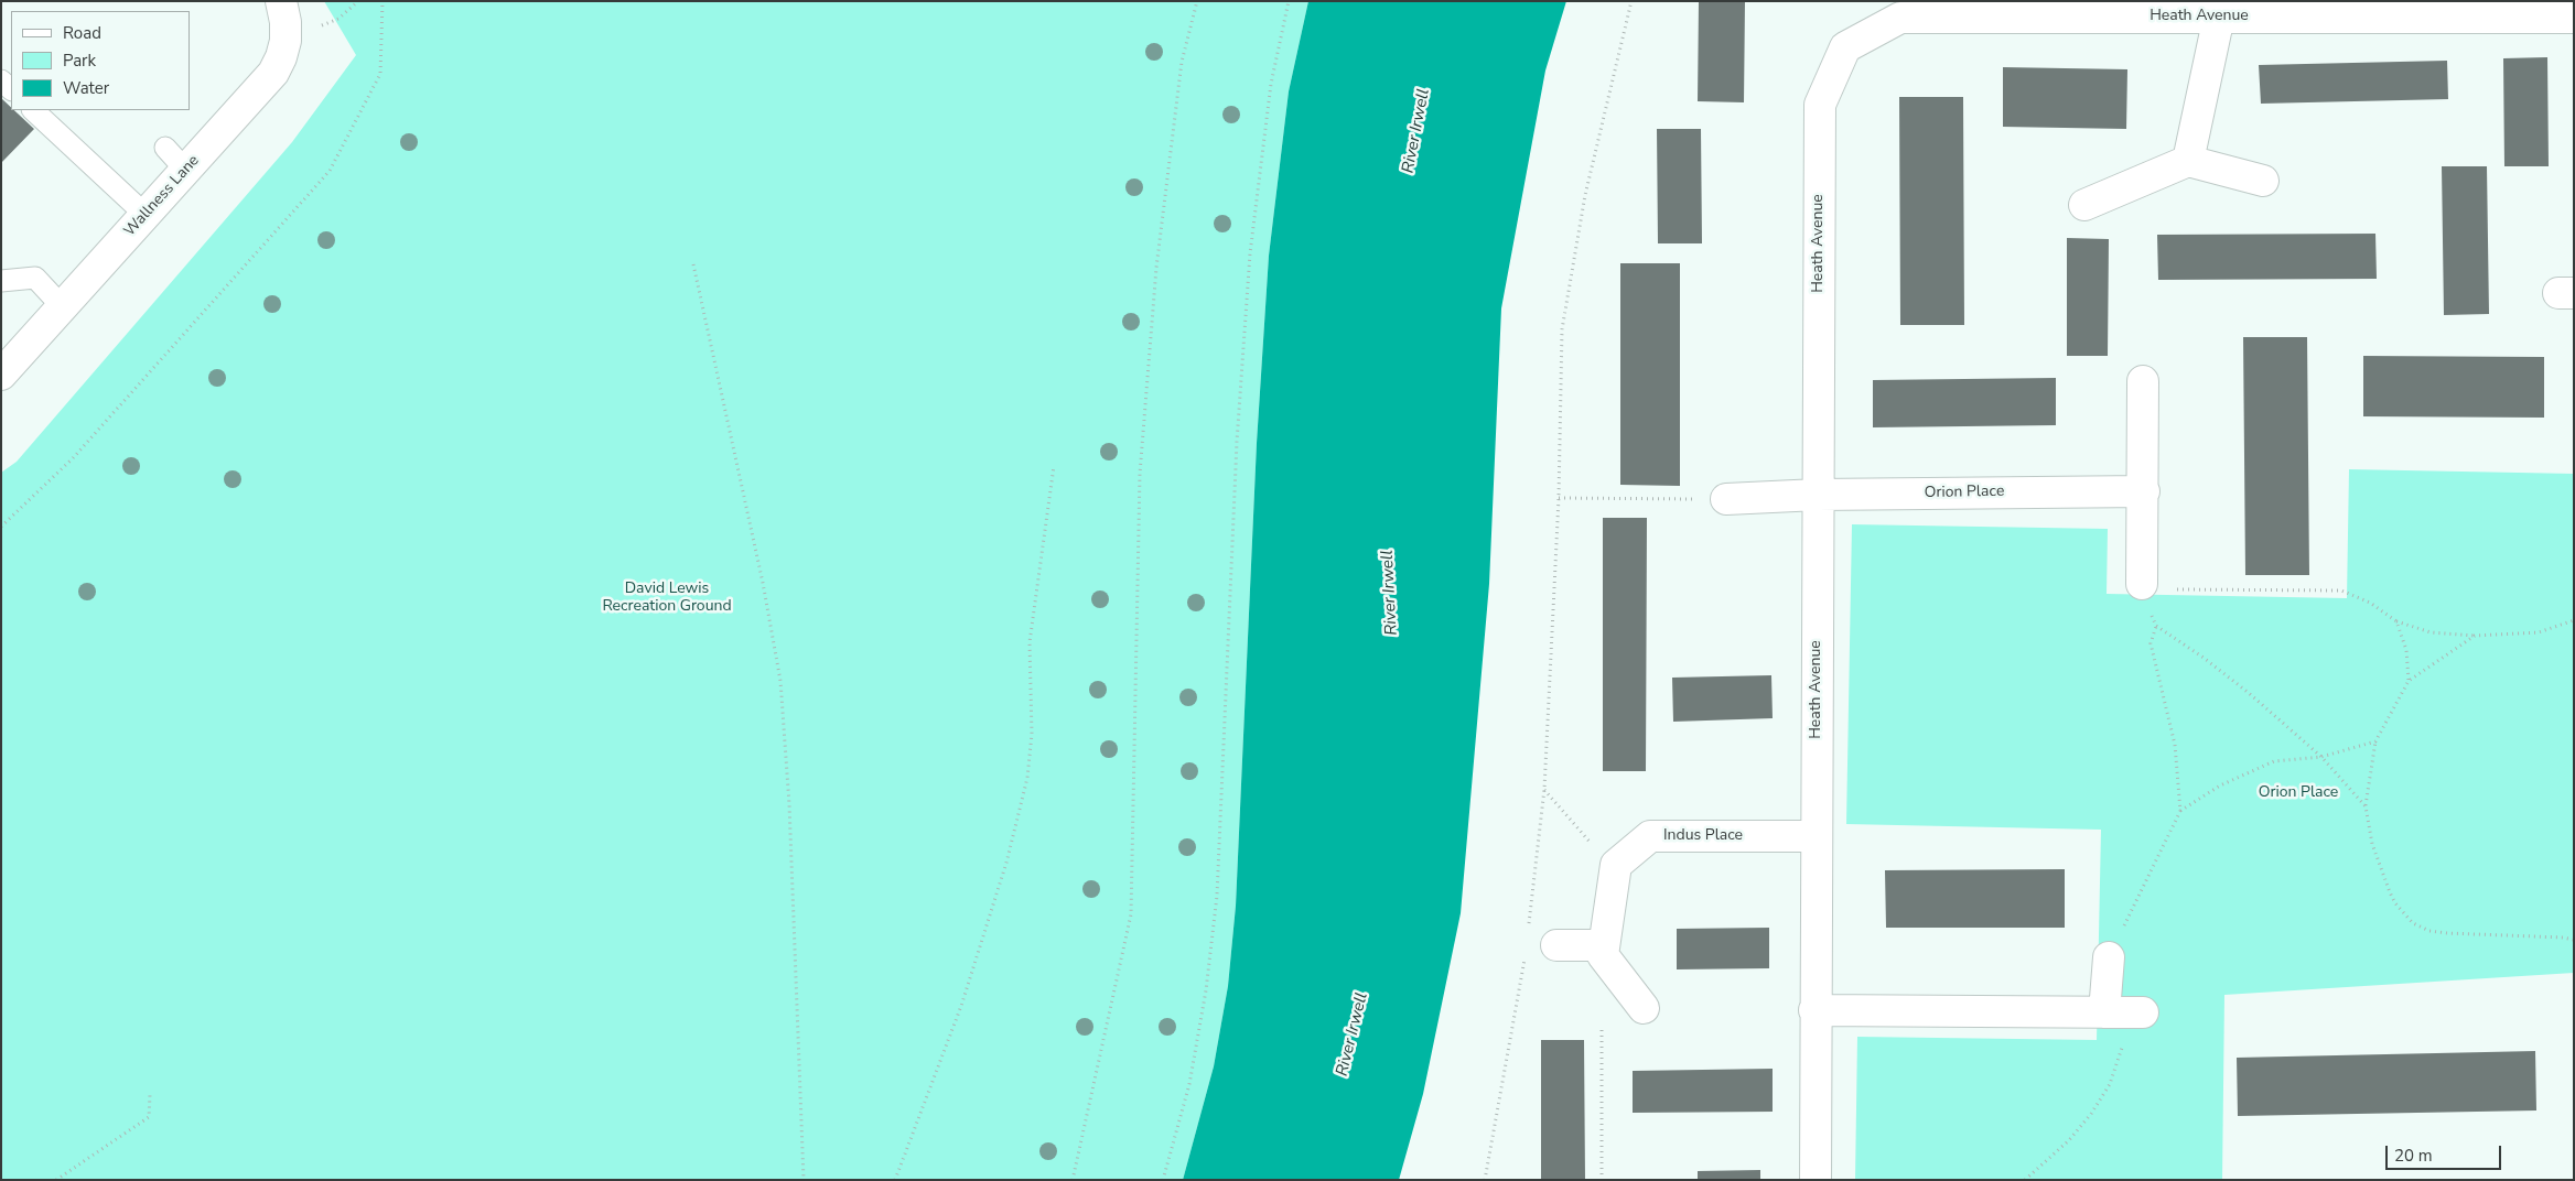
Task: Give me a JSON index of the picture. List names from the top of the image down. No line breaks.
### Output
{"streets":{"street":["Heath Avenue","Wallness Lane","Orion Place","Indus Place"]},"crossings":[["Heath Avenue","Orion Place"],["Heath Avenue","Indus Place"]],"water":["River Irwell"],"parks":["David Lewis Recreation Ground","Orion Place"],"legend":["Road","Park","Water"],"scale_bar":"20 m"}
